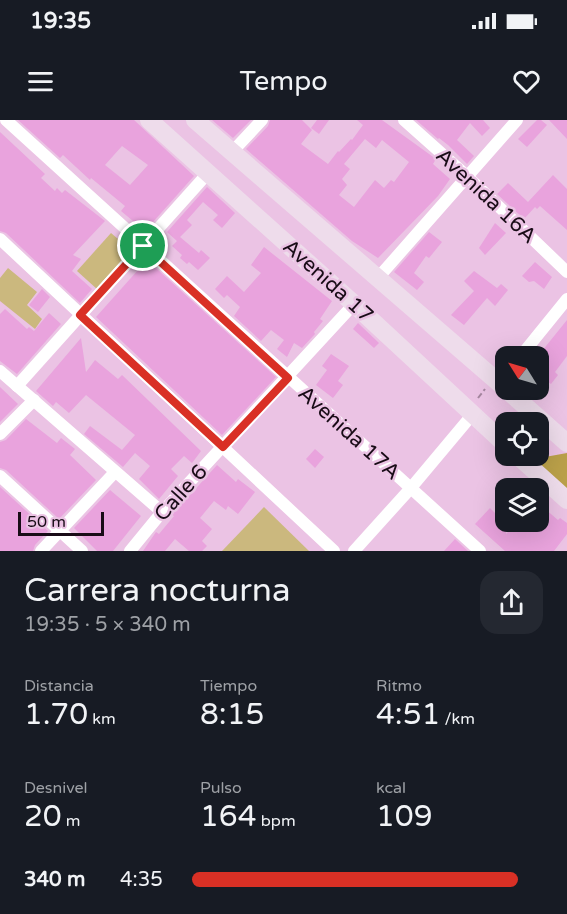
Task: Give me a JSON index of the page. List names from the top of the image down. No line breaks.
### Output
{"streets":{"main road":["Avenida 17"],"street":["Avenida 16A","Avenida 17A","Calle 6"]},"crossings":[["Avenida 17","Calle 6"],["Avenida 17A","Calle 6"]],"scale_bar":"50 m","north":"top left","page":{"status":"19:35","header":"Tempo","scale":"50 m","heading":["Carrera nocturna","19:35 · 5 × 340 m"],"stats":[["Distancia","1.70 km"],["Tiempo","8:15"],["Ritmo","4:51 /km"],["Desnivel","20 m"],["Pulso","164 bpm"],["kcal","109"]],"list":[{"name":"340 m","note":"4:35"}]}}
